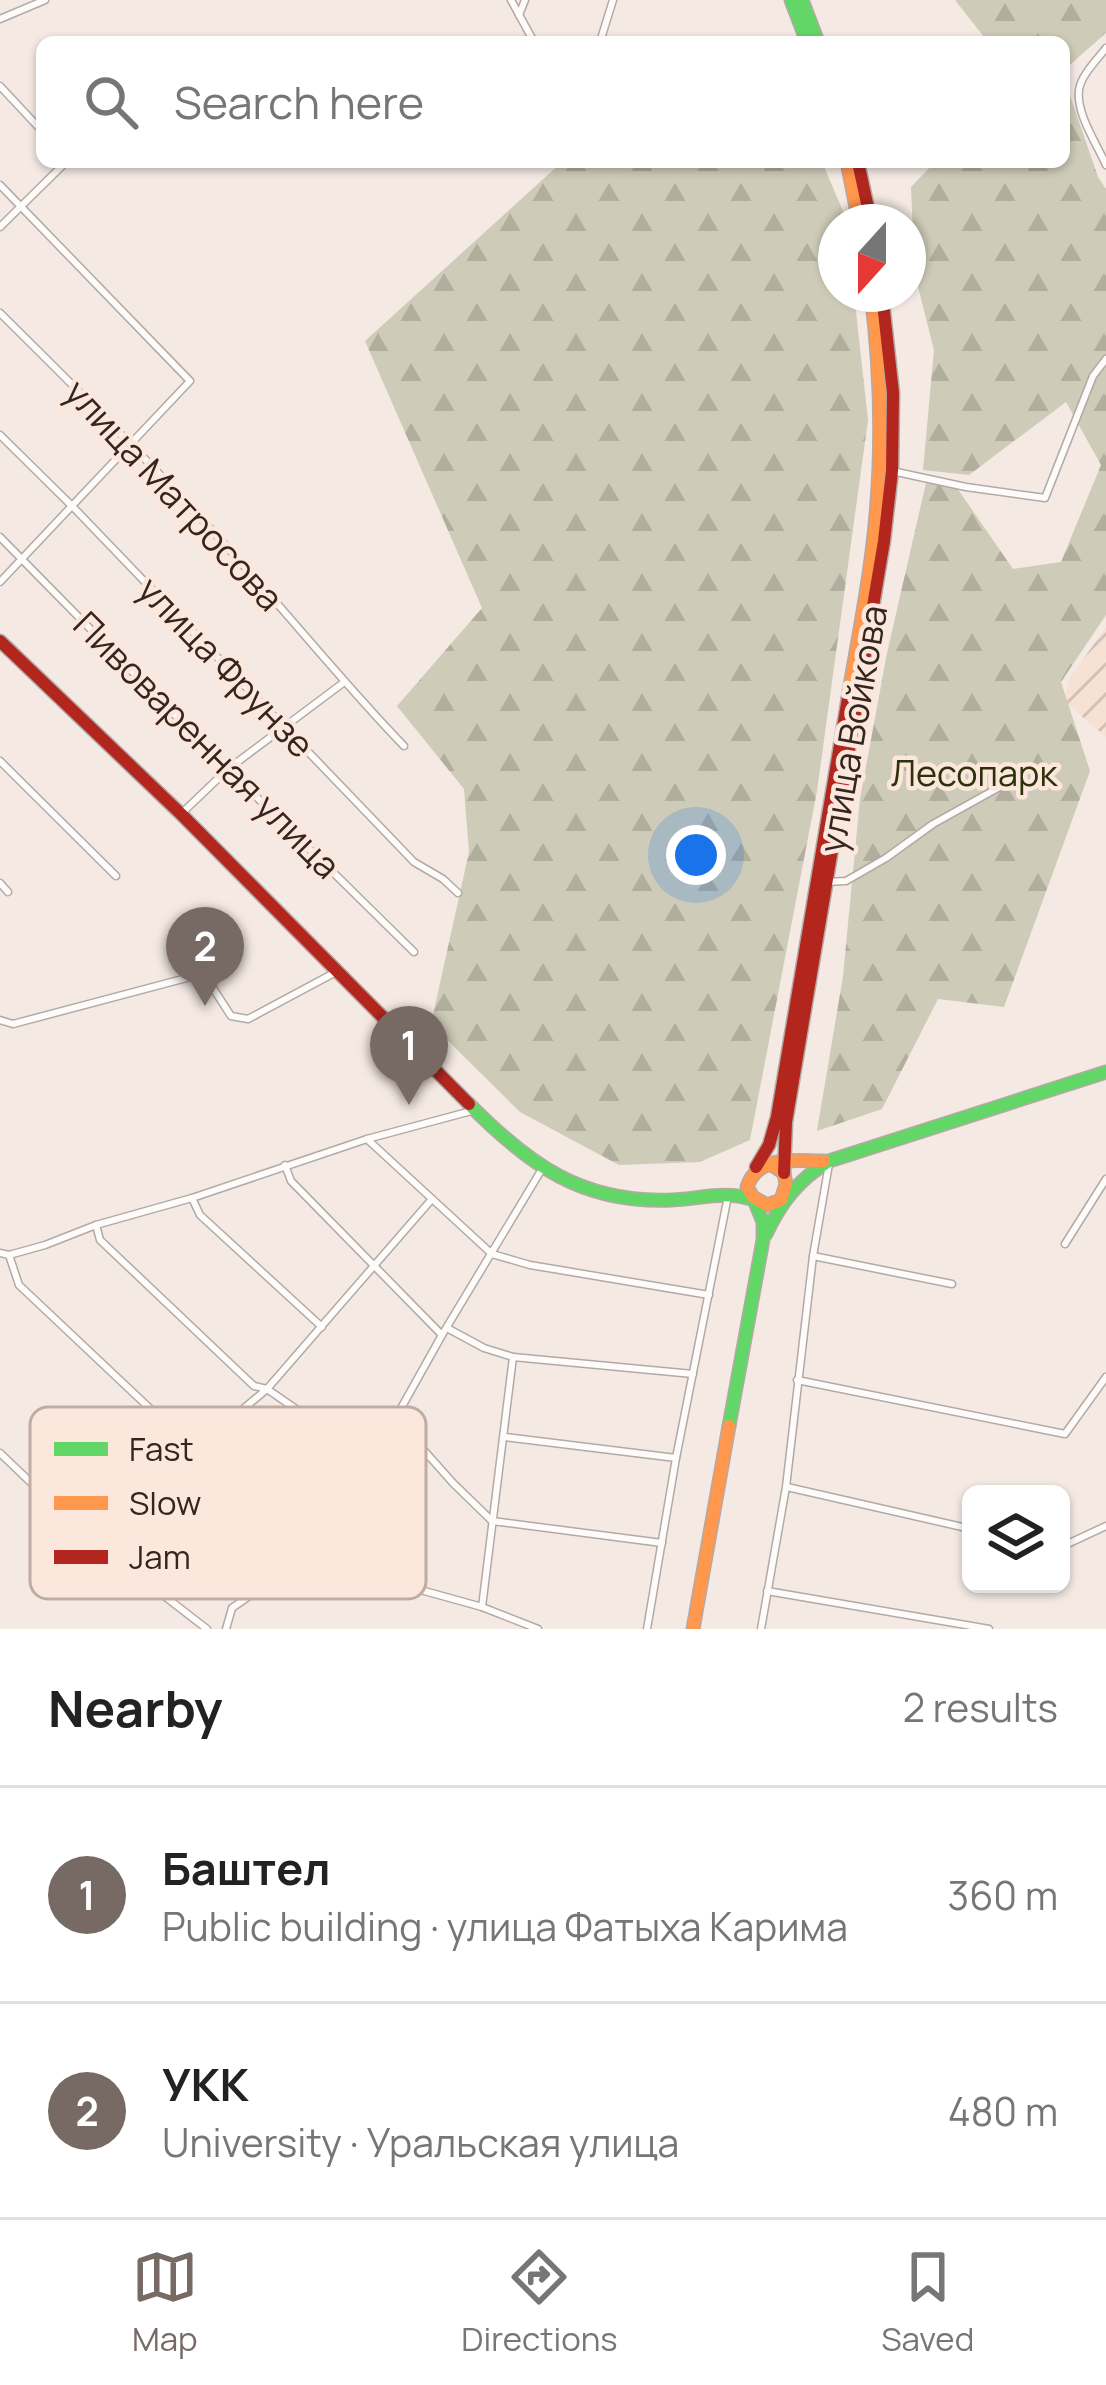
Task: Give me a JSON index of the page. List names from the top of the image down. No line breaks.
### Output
{"streets":{"main road":["улица Войкова"],"street":["улица Матросова","улица Фрунзе","Пивоваренная улица"]},"parks":["Лесопарк"],"legend":["Fast","Slow","Jam"],"north":"bottom","page":{"search":"Search here","pins":["2","1"],"heading":["Nearby","2 results"],"list":[{"mark":"1","name":"Баштел","note":"Public building · улица Фатыха Карима","value":"360 m"},{"mark":"2","name":"УКК","note":"University · Уральская улица","value":"480 m"}],"nav":["Map","Directions","Saved"]}}
